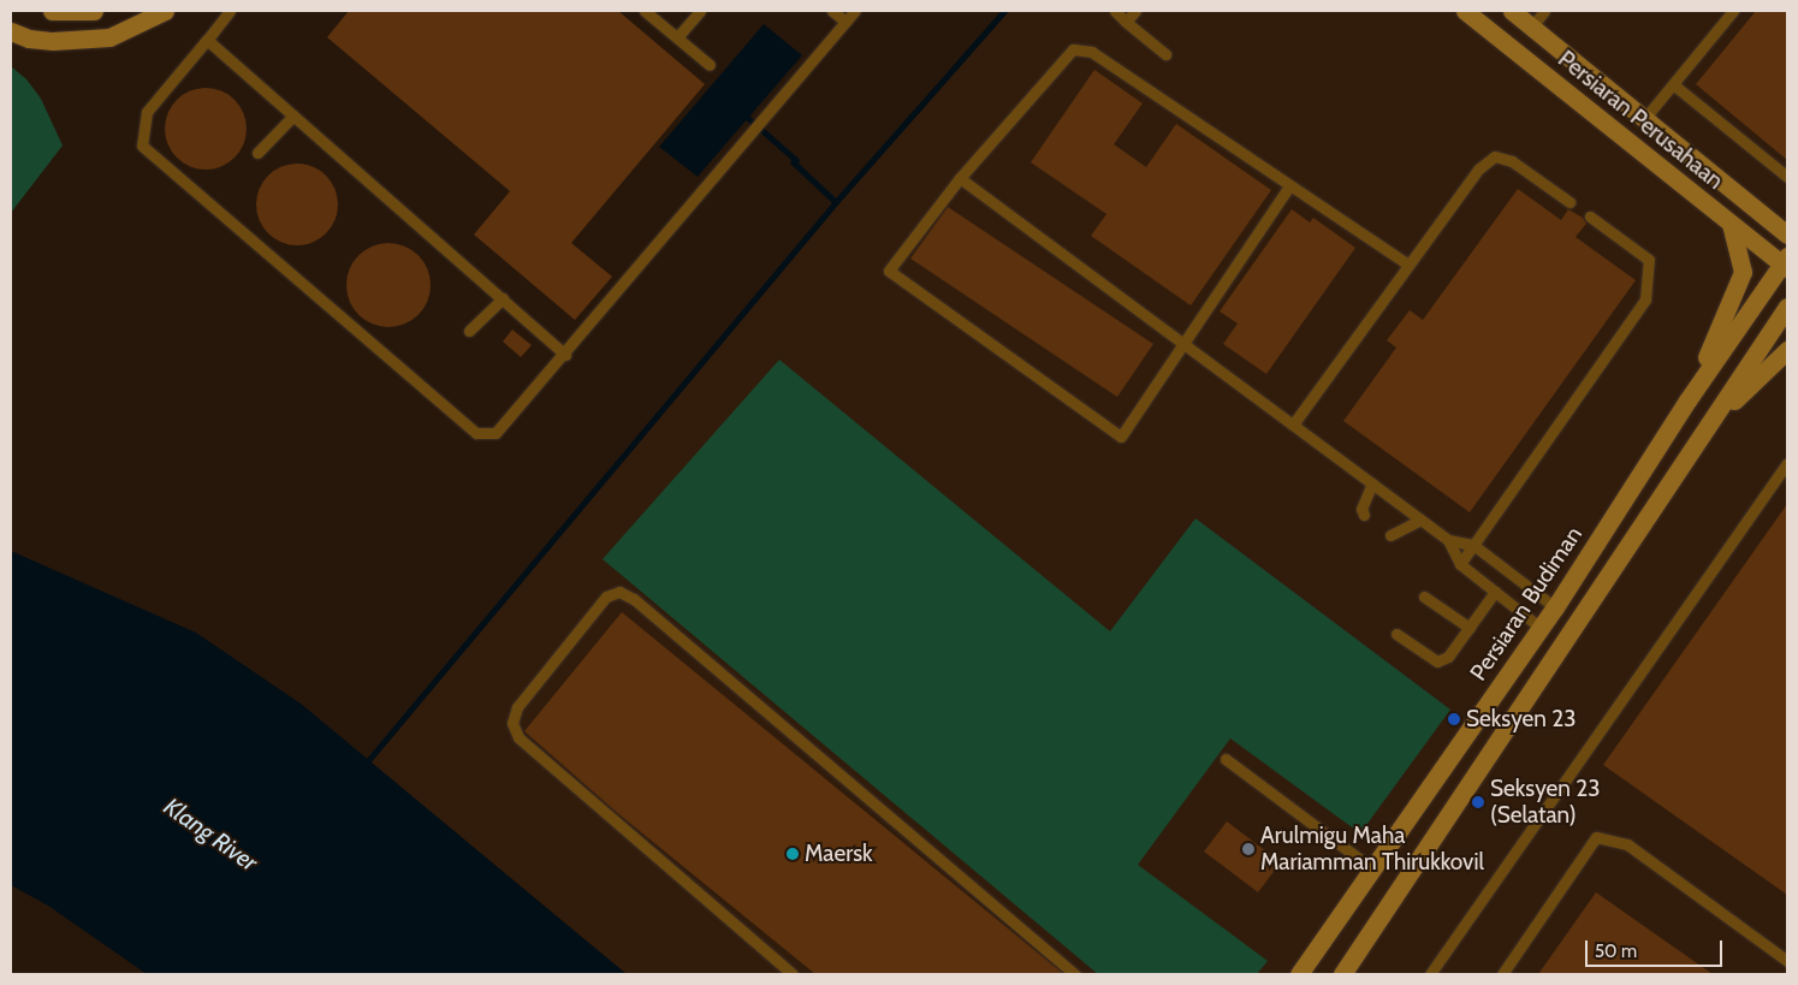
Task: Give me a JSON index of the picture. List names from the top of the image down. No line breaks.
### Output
{"streets":{"main road":["Persiaran Perusahaan","Persiaran Budiman"]},"crossings":[["Persiaran Perusahaan","Persiaran Budiman"]],"water":["Klang River"],"places":["Seksyen 23","Seksyen 23 (Selatan)","Arulmigu Maha Mariamman Thirukkovil","Maersk"],"scale_bar":"50 m"}
